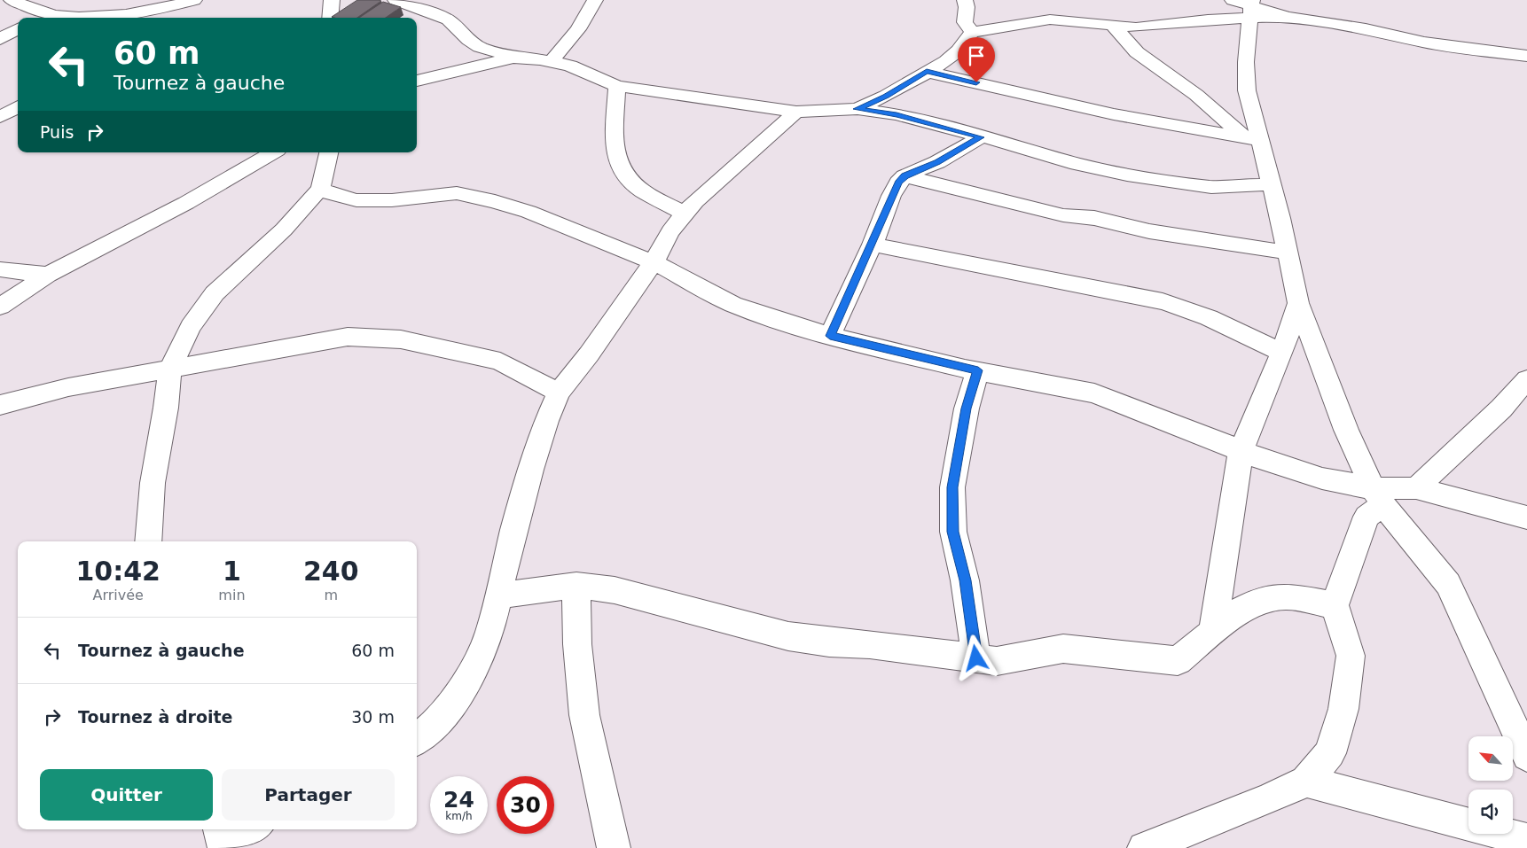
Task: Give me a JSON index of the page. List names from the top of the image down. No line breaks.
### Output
{"north":"top left","page":{"turn":["60 m","Tournez à gauche"],"then":"Puis","eta":["10:42","Arrivée","1","min","240","m"],"list":[{"name":"Tournez à gauche","value":"60 m"},{"name":"Tournez à droite","value":"30 m"}],"buttons":["Quitter","Partager"],"speed":"24 km/h","limit":"30"}}
